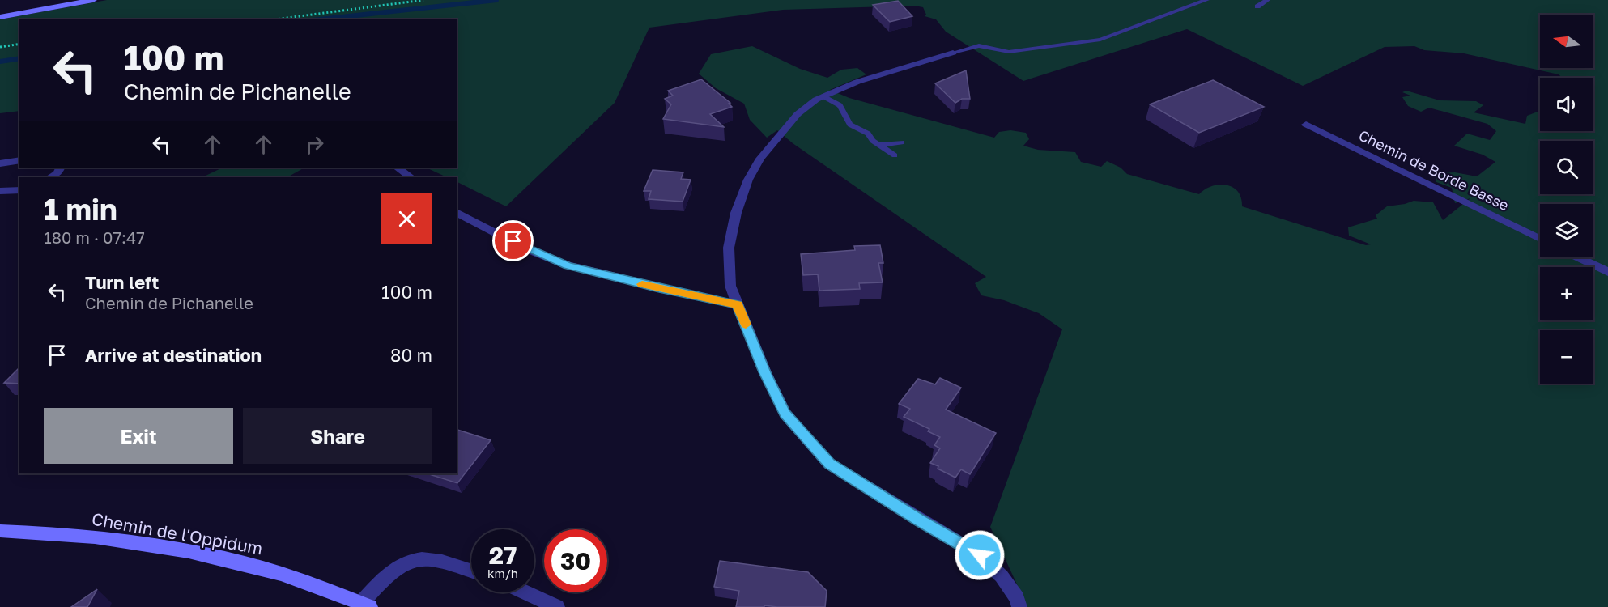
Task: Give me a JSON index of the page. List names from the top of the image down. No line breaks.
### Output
{"streets":{"street":["Chemin de Borde Basse","Chemin de l'Oppidum"]},"north":"left","page":{"map_buttons":["+","−"],"turn":["100 m","Chemin de Pichanelle"],"heading":["1 min","180 m · 07:47"],"list":[{"name":"Turn left","note":"Chemin de Pichanelle","value":"100 m"},{"name":"Arrive at destination","value":"80 m"}],"buttons":["Exit","Share"],"speed":"27 km/h","limit":"30"}}
